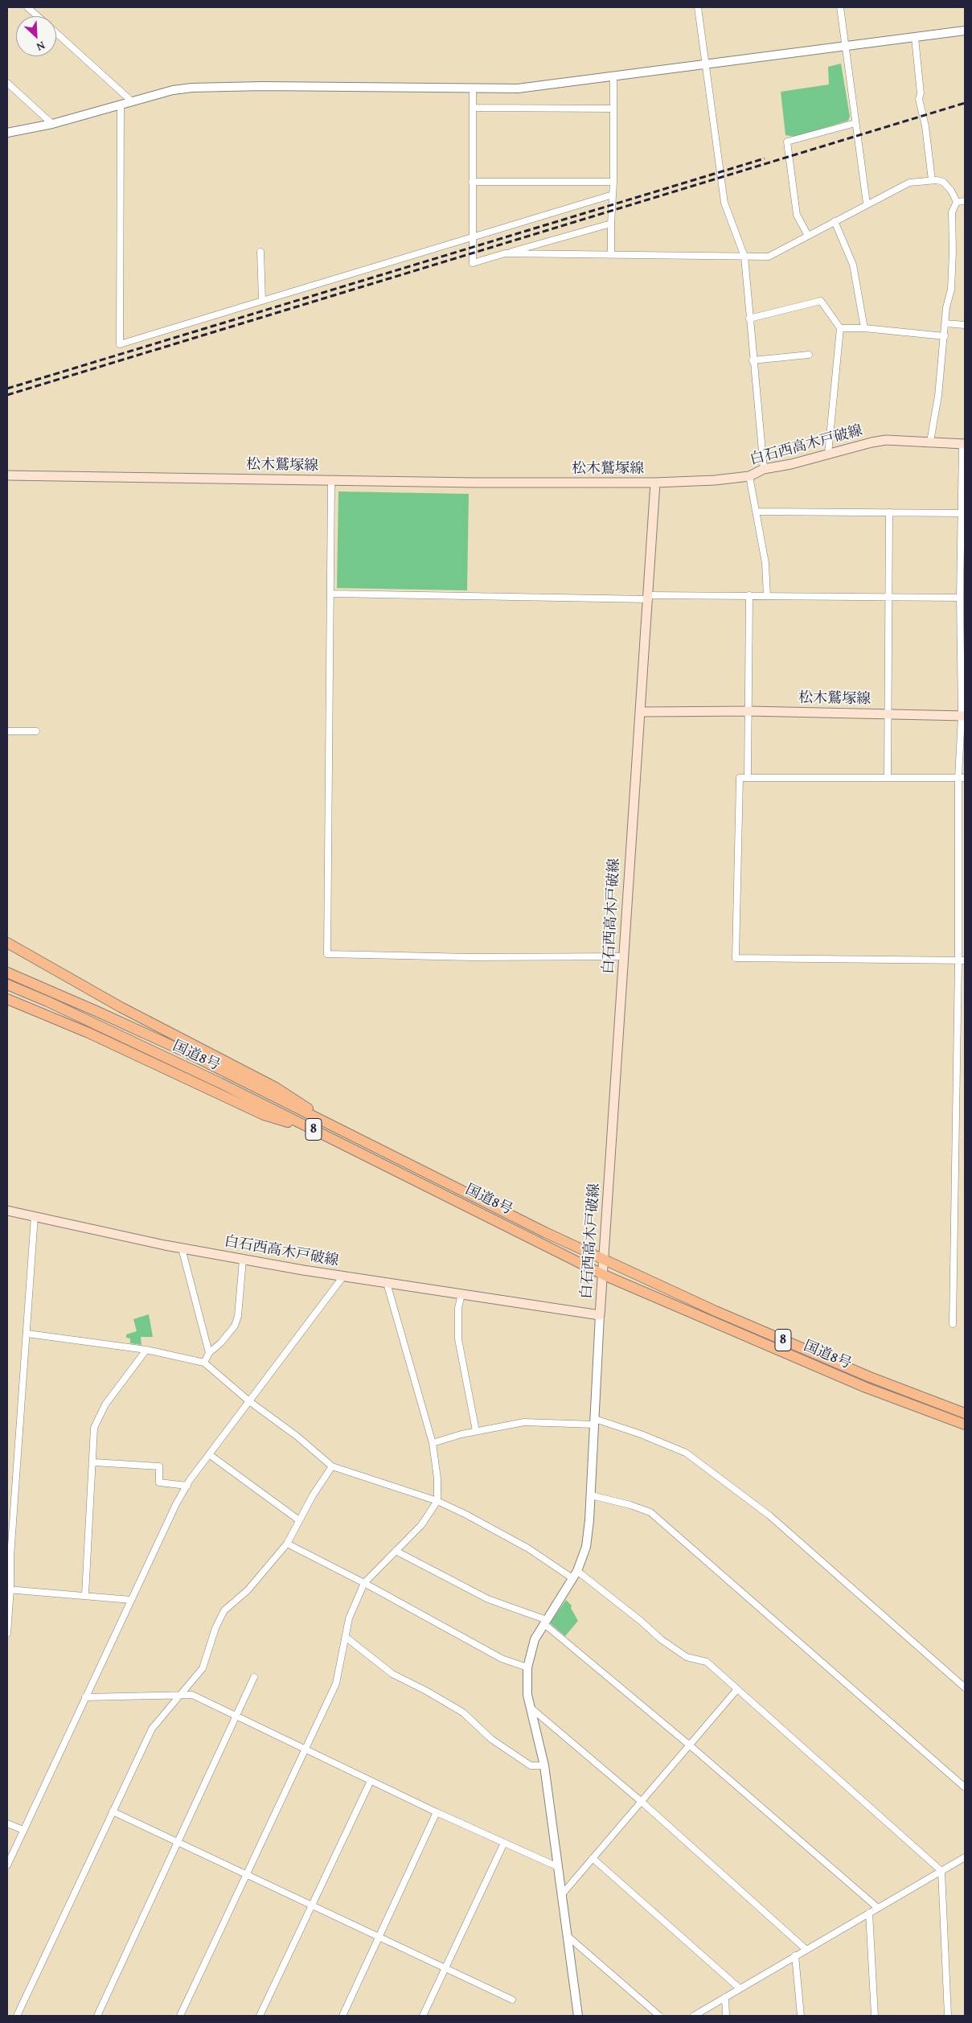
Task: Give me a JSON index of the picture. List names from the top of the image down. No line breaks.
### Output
{"streets":{"highway":["国道8号","8"],"main road":["白石西高木戸破線","松木鷲塚線"]},"crossings":[["白石西高木戸破線","松木鷲塚線"],["白石西高木戸破線","国道8号"]],"north":"bottom right"}
